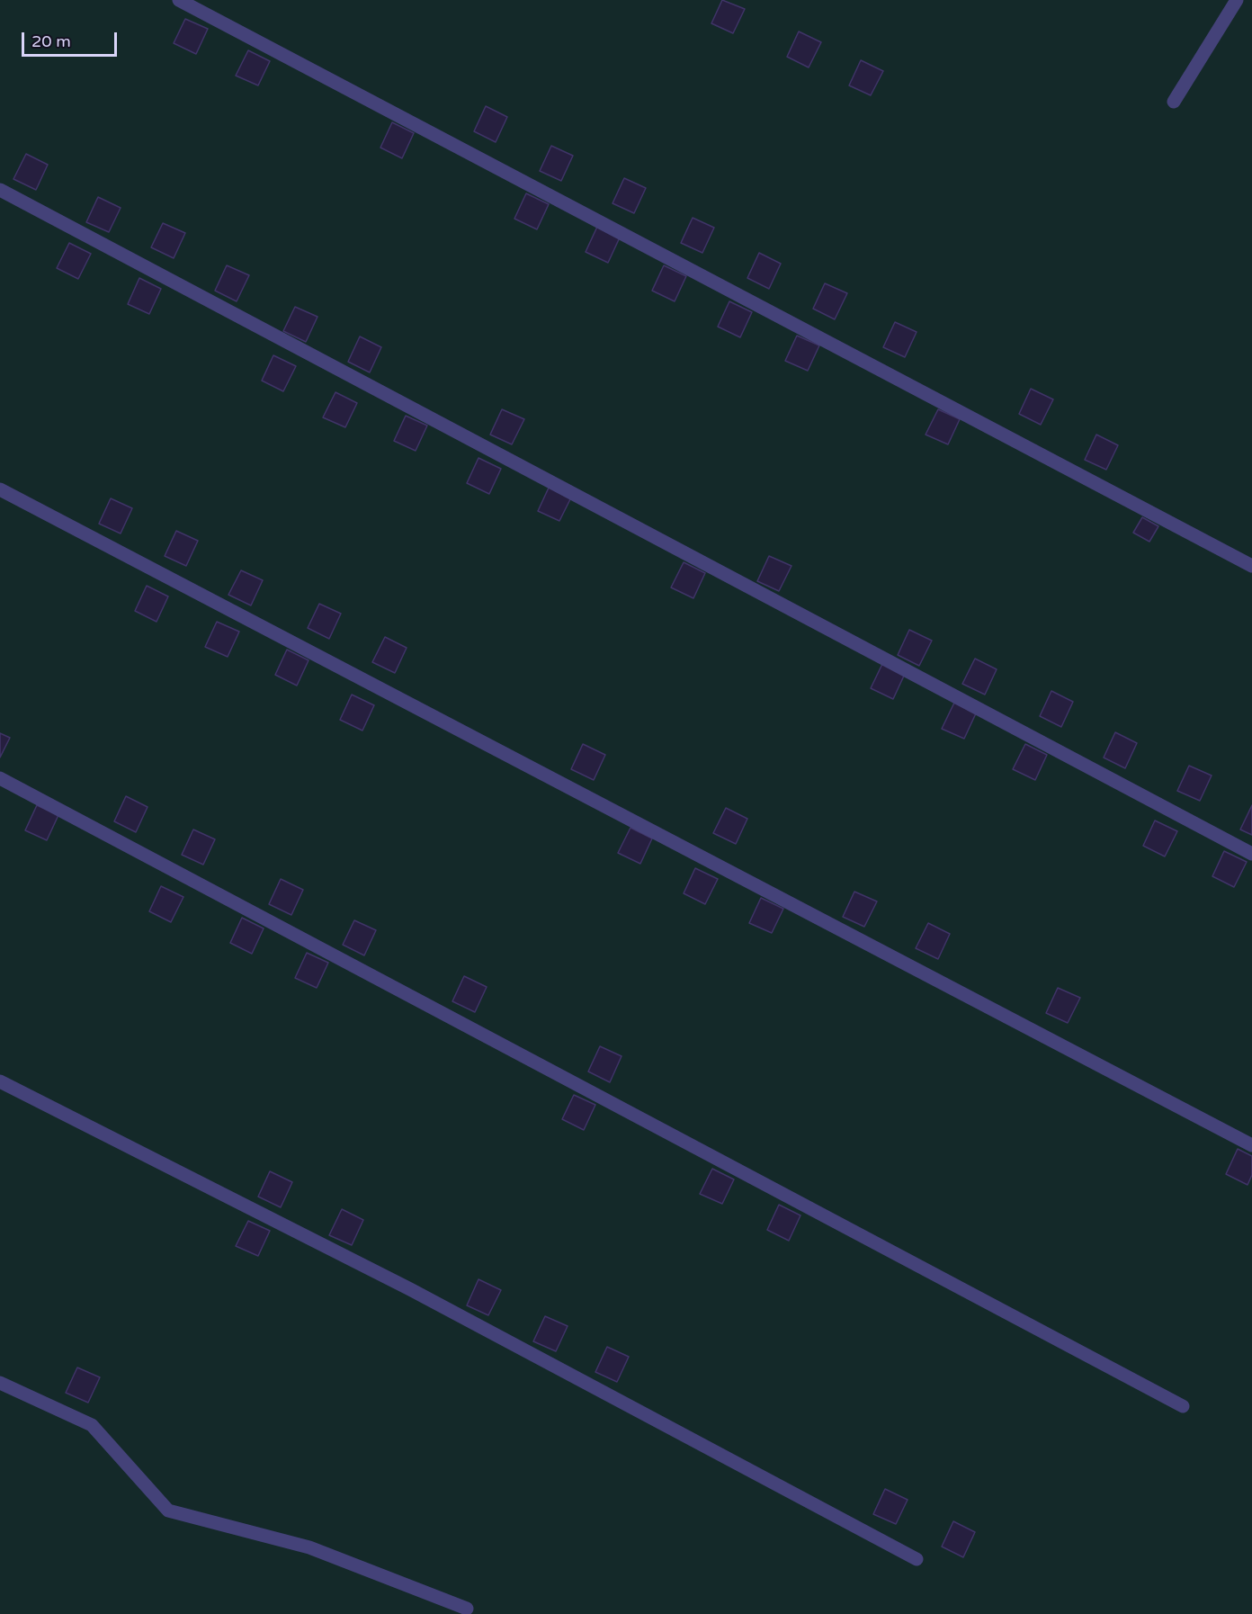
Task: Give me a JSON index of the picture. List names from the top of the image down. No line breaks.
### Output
{"scale_bar":"20 m"}
